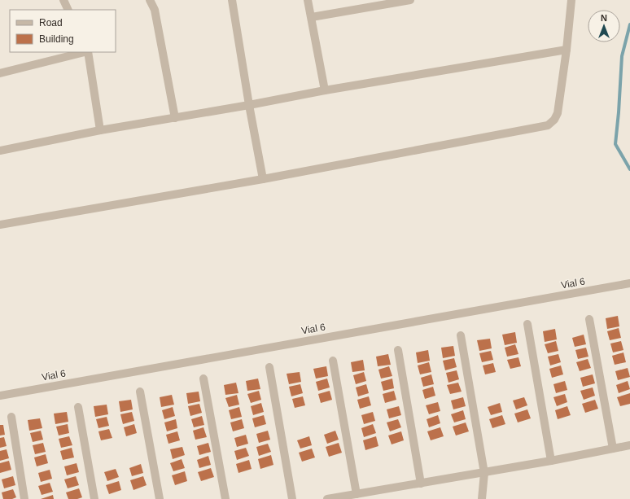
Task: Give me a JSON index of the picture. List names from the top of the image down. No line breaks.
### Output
{"streets":{"street":["Vial 6"]},"legend":["Road","Building"],"north":"top"}
